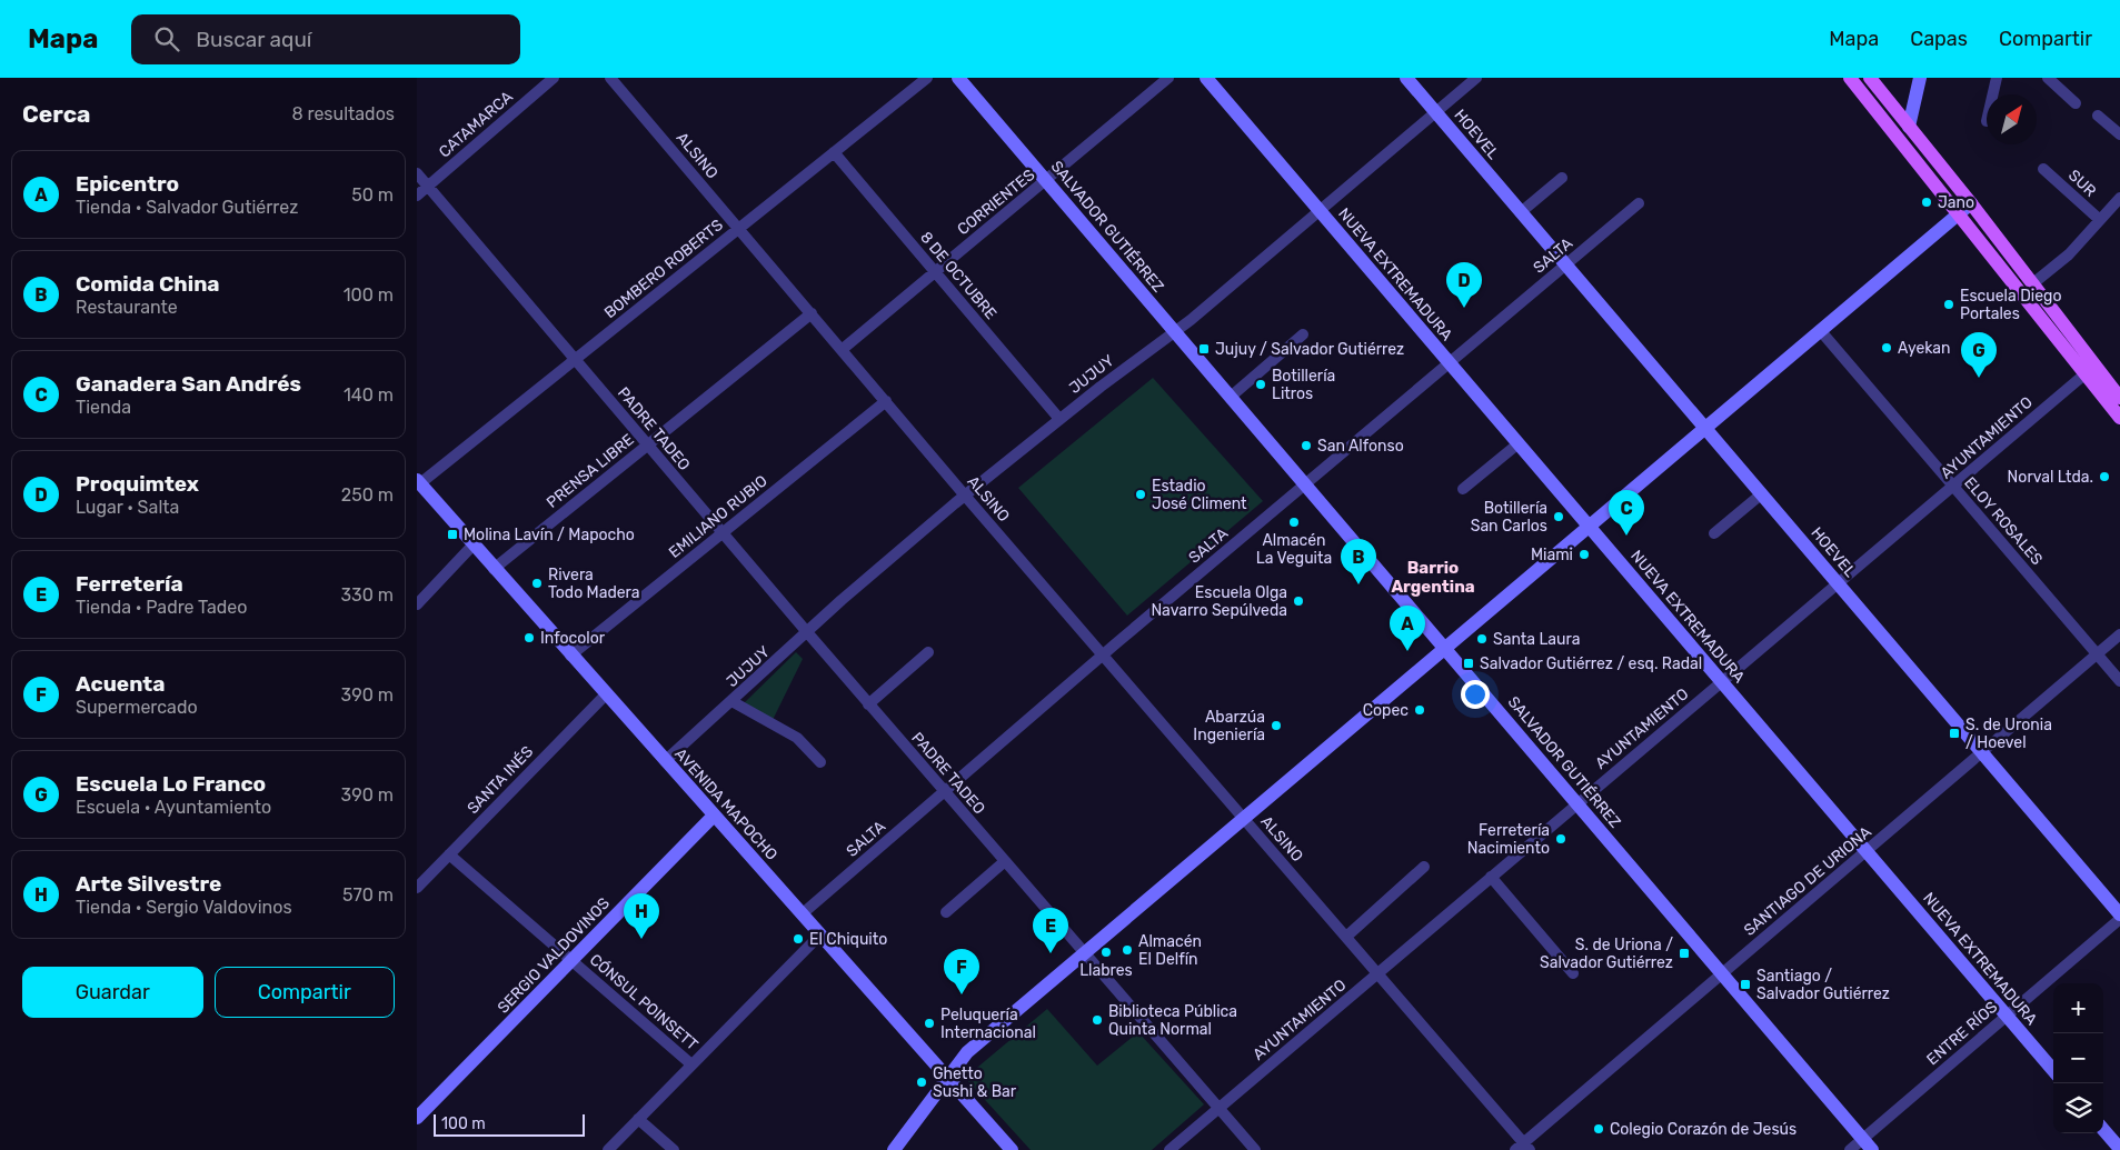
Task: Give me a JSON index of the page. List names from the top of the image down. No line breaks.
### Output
{"streets":{"main road":["HOEVEL","SALVADOR GUTIÉRREZ","NUEVA EXTREMADURA","AVENIDA MAPOCHO","SERGIO VALDOVINOS"],"street":["CATAMARCA","ALSINO","SUR","CORRIENTES","SALTA","BOMBERO ROBERTS","8 DE OCTUBRE","JUJUY","PADRE TADEO","AYUNTAMIENTO","PRENSA LIBRE","EMILIANO RUBIO","ELOY ROSALES","SANTA INÉS","SANTIAGO DE URIONA","CÓNSUL POINSETT","ENTRE RÍOS"]},"crossings":[["CATAMARCA","PADRE TADEO"],["HOEVEL","SALTA"],["HOEVEL","JUJUY"],["HOEVEL","AYUNTAMIENTO"],["HOEVEL","SANTIAGO DE URIONA"],["HOEVEL","ENTRE RÍOS"],["ALSINO","CORRIENTES"],["ALSINO","SALTA"],["ALSINO","BOMBERO ROBERTS"],["ALSINO","JUJUY"],["ALSINO","AYUNTAMIENTO"],["ALSINO","PRENSA LIBRE"],["ALSINO","EMILIANO RUBIO"],["ALSINO","SANTIAGO DE URIONA"],["CORRIENTES","SALVADOR GUTIÉRREZ"],["CORRIENTES","8 DE OCTUBRE"],["SALVADOR GUTIÉRREZ","SALTA"],["SALVADOR GUTIÉRREZ","JUJUY"],["SALVADOR GUTIÉRREZ","AYUNTAMIENTO"],["SALVADOR GUTIÉRREZ","SANTIAGO DE URIONA"],["SALVADOR GUTIÉRREZ","ENTRE RÍOS"],["SALTA","NUEVA EXTREMADURA"],["SALTA","PADRE TADEO"],["SALTA","AVENIDA MAPOCHO"],["BOMBERO ROBERTS","8 DE OCTUBRE"],["BOMBERO ROBERTS","PADRE TADEO"],["BOMBERO ROBERTS","AVENIDA MAPOCHO"],["NUEVA EXTREMADURA","JUJUY"],["NUEVA EXTREMADURA","AYUNTAMIENTO"],["NUEVA EXTREMADURA","SANTIAGO DE URIONA"],["NUEVA EXTREMADURA","ENTRE RÍOS"],["8 DE OCTUBRE","JUJUY"],["JUJUY","PADRE TADEO"],["JUJUY","AVENIDA MAPOCHO"],["PADRE TADEO","AYUNTAMIENTO"],["PADRE TADEO","PRENSA LIBRE"],["PADRE TADEO","EMILIANO RUBIO"],["AYUNTAMIENTO","ELOY ROSALES"],["PRENSA LIBRE","AVENIDA MAPOCHO"],["EMILIANO RUBIO","AVENIDA MAPOCHO"],["ELOY ROSALES","SANTIAGO DE URIONA"],["SANTA INÉS","AVENIDA MAPOCHO"],["SANTA INÉS","CÓNSUL POINSETT"],["AVENIDA MAPOCHO","SERGIO VALDOVINOS"],["SERGIO VALDOVINOS","CÓNSUL POINSETT"]],"districts":["Barrio Argentina"],"places":{"other":["Jano","Escuela Diego Portales","Ayekan","Botillería Litros","San Alfonso","Norval Ltda.","Estadio José Climent","Botillería San Carlos","Almacén La Veguita","Miami","Rivera Todo Madera","Escuela Olga Navarro Sepúlveda","Infocolor","Santa Laura","Copec","Abarzúa Ingeniería","Ferretería Nacimiento","El Chiquito","Almacén El Delfín","Llabres","Biblioteca Pública Quinta Normal","Peluquería Internacional","Ghetto Sushi & Bar","Colegio Corazón de Jesús"],"transit":["Jujuy / Salvador Gutiérrez","Molina Lavín / Mapocho","Salvador Gutiérrez / esq. Radal","S. de Uronia / Hoevel","S. de Uriona / Salvador Gutiérrez","Santiago / Salvador Gutiérrez"]},"scale_bar":"100 m","north":"top right","page":{"header":"Mapa","search":"Buscar aquí","nav":["Mapa","Capas","Compartir"],"heading":["Cerca","8 resultados"],"list":[{"mark":"A","name":"Epicentro","note":"Tienda · Salvador Gutiérrez","value":"50 m"},{"mark":"B","name":"Comida China","note":"Restaurante","value":"100 m"},{"mark":"C","name":"Ganadera San Andrés","note":"Tienda","value":"140 m"},{"mark":"D","name":"Proquimtex","note":"Lugar · Salta","value":"250 m"},{"mark":"E","name":"Ferretería","note":"Tienda · Padre Tadeo","value":"330 m"},{"mark":"F","name":"Acuenta","note":"Supermercado","value":"390 m"},{"mark":"G","name":"Escuela Lo Franco","note":"Escuela · Ayuntamiento","value":"390 m"},{"mark":"H","name":"Arte Silvestre","note":"Tienda · Sergio Valdovinos","value":"570 m"}],"pins":["D","G","C","B","A","H","E","F"],"buttons":["Guardar","Compartir"],"map_buttons":["+","−"],"scale":"100 m"}}
